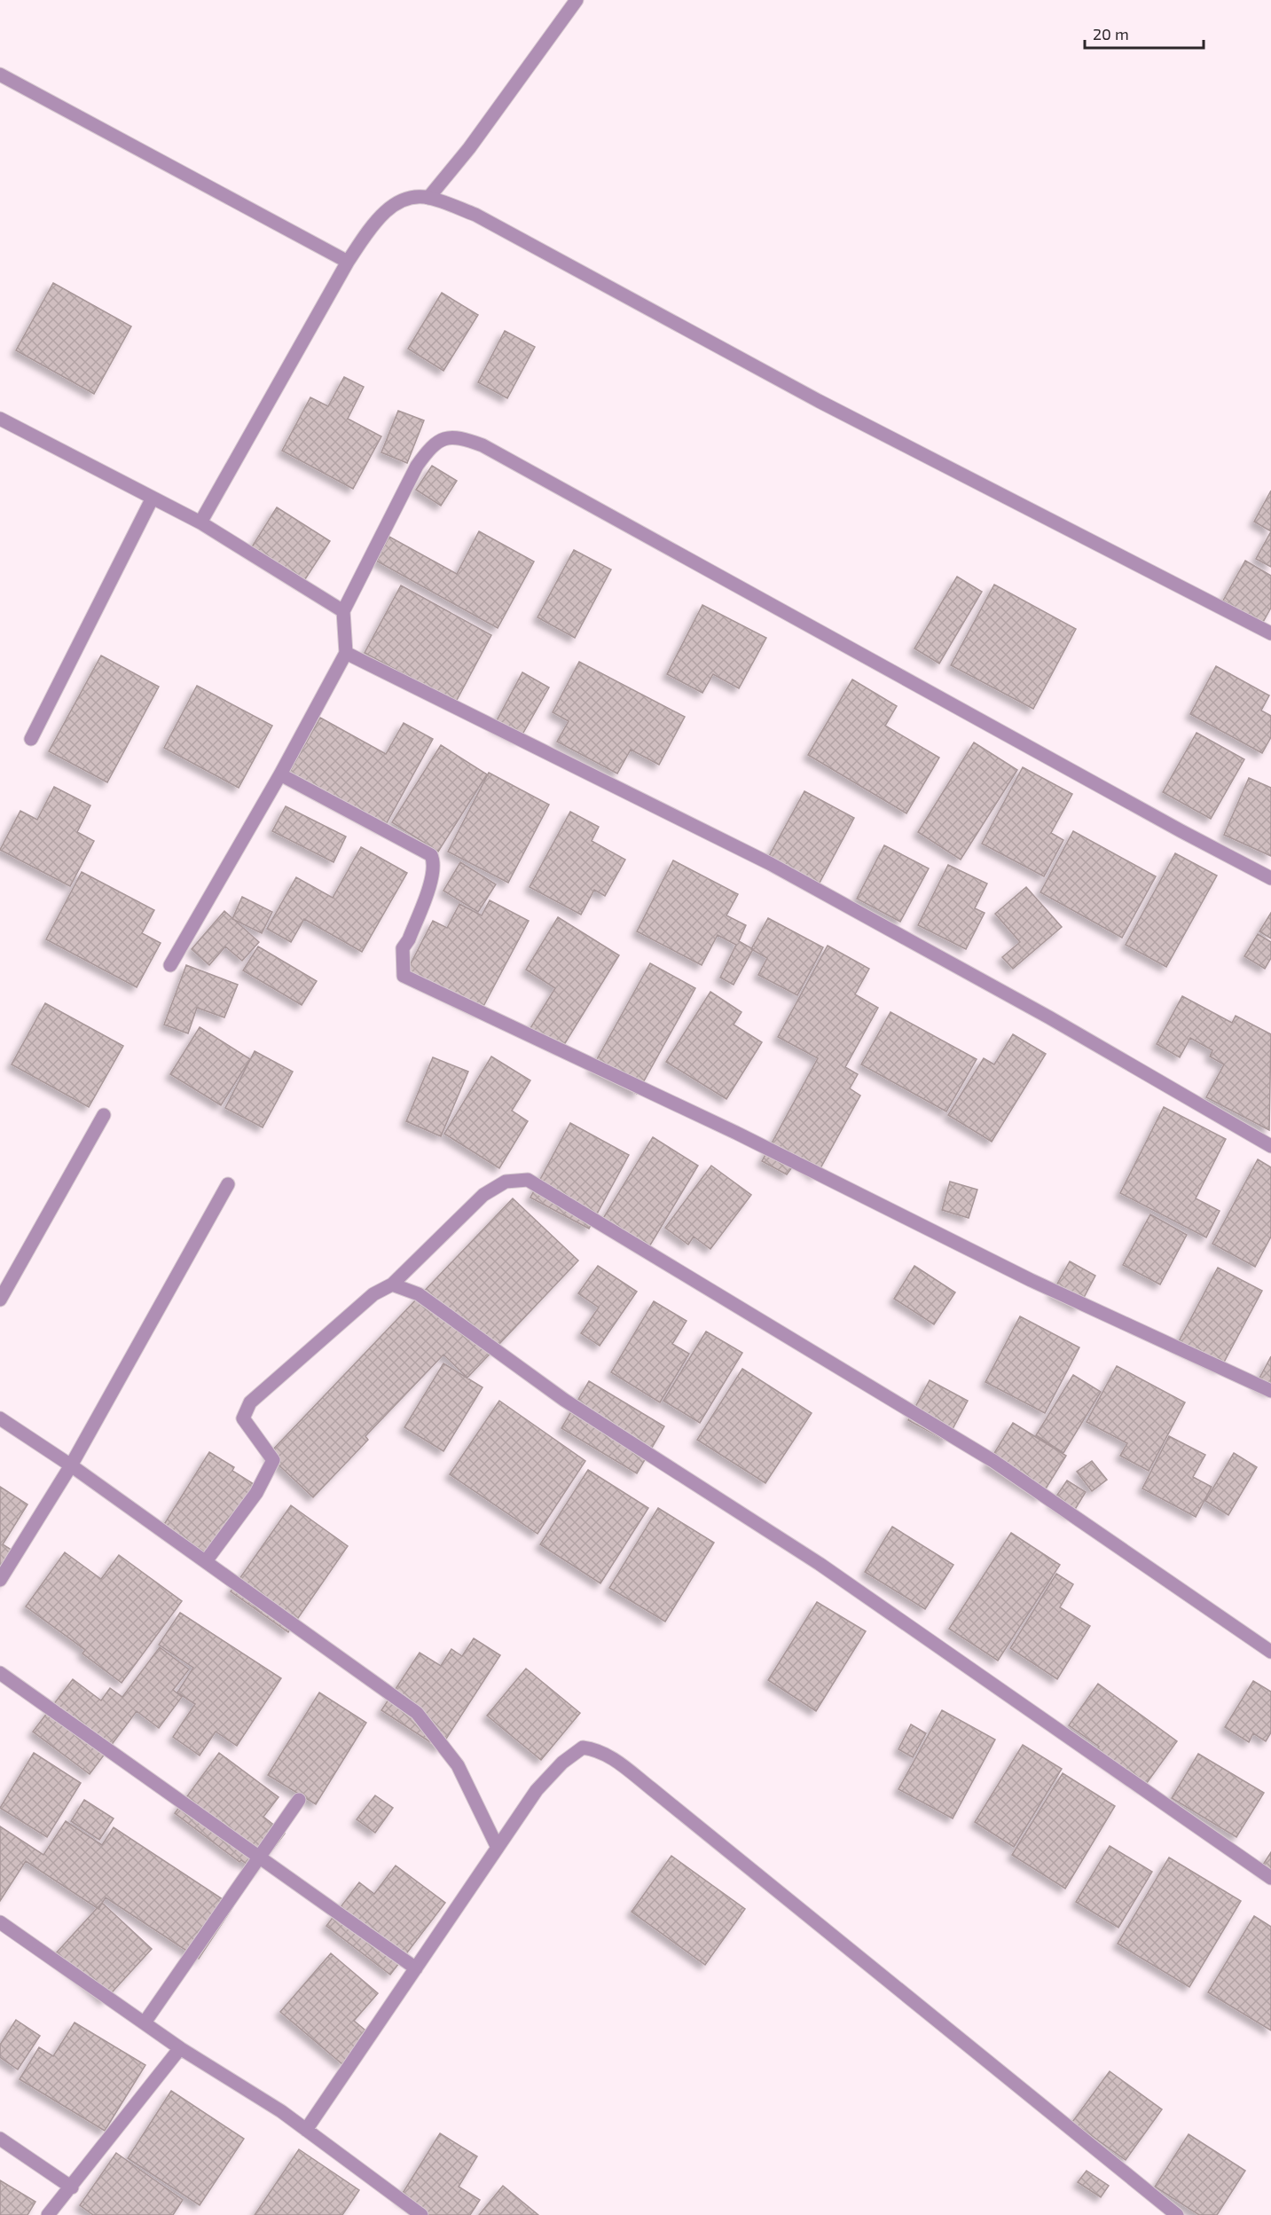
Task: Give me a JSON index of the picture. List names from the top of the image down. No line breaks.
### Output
{"scale_bar":"20 m"}
